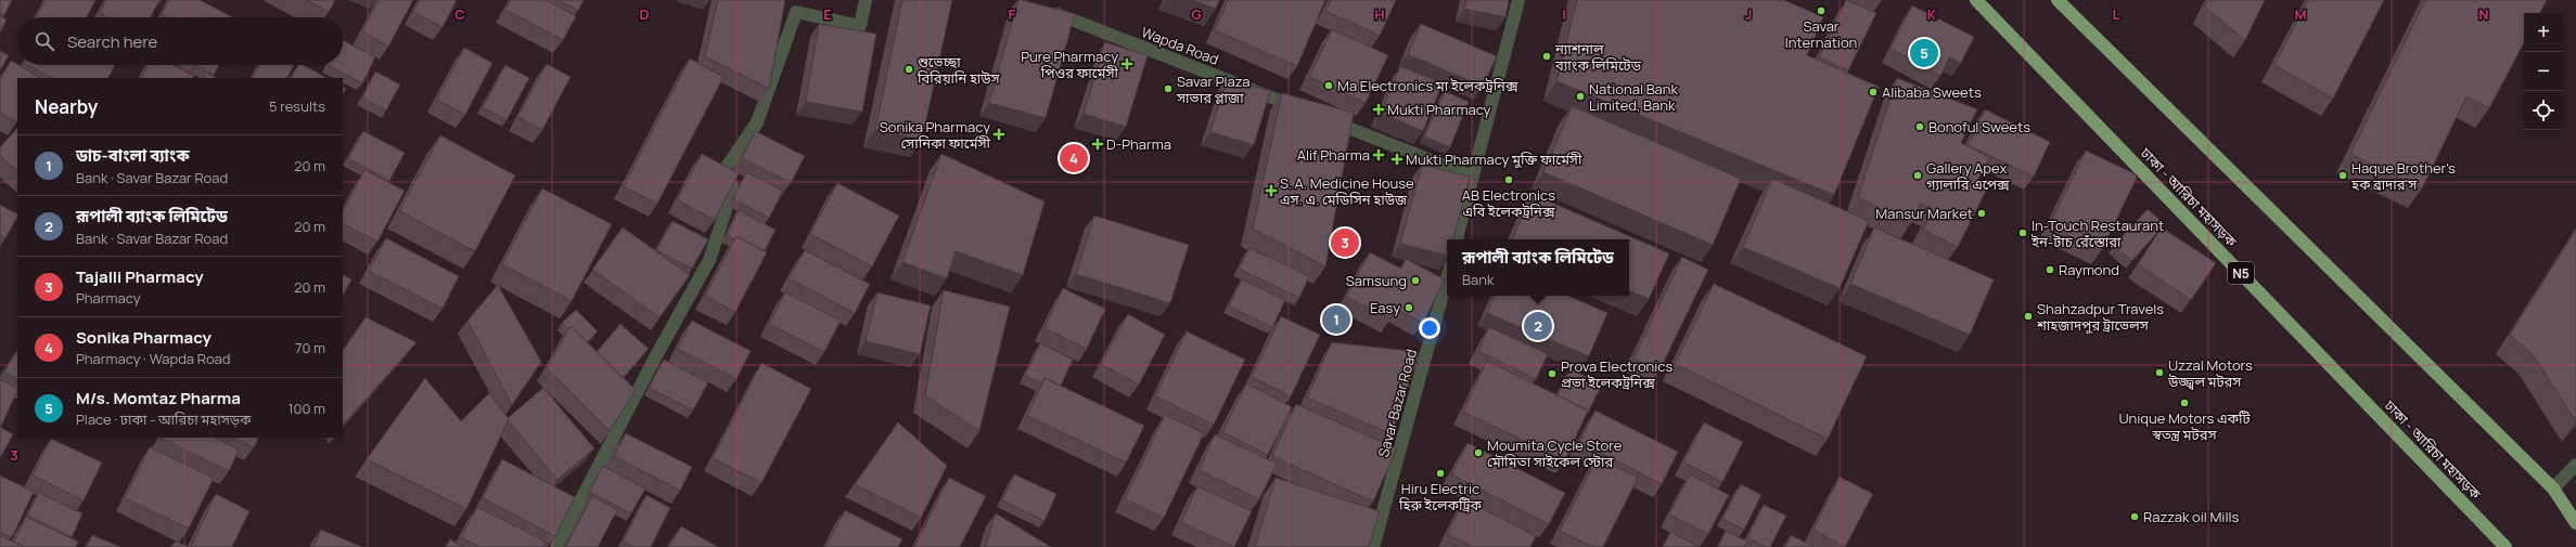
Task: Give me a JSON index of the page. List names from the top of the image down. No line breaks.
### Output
{"streets":{"highway":["ঢাকা - আরিচা মহাসড়ক","N5"],"street":["Wapda Road","Savar Bazar Road"]},"places":{"other":["Savar Internation","ন্যাশনাল ব্যাংক লিমিটেড","শুভেচ্ছা বিরিয়ানি হাউস","Ma Electronics মা ইলেকট্রনিক্স","Savar Plaza সাভার প্লাজা","Alibaba Sweets","National Bank Limited, Bank","Bonoful Sweets","Gallery Apex গ্যালারি এপেক্স","Haque Brother's হক ব্রাদার'স","AB Electronics এবি ইলেকট্রনিক্স","Mansur Market","In-Touch Restaurant ইন-টাচ রেঁস্তোরা","Raymond","Samsung","Easy","Shahzadpur Travels শাহজাদপুর ট্রাভেলস","Uzzal Motors উজ্জ্বল মটরস","Prova Electronics প্রভা ইলেকট্রনিক্স","Unique Motors একটি স্বতন্ত্র মটরস","Moumita Cycle Store মৌমিতা সাইকেল স্টোর","Hiru Electric হিরু ইলেকট্রিক","Razzak oil Mills"],"health":["Pure Pharmacy পিওর ফার্মেসী","Mukti Pharmacy","Sonika Pharmacy সোনিকা ফার্মেসী","D-Pharma","Alif Pharma","Mukti Pharmacy মুক্তি ফার্মেসী","S. A. Medicine House এস. এ. মেডিসিন হাউজ"]},"page":{"map_buttons":["+","−"],"search":"Search here","pins":["5","4","3","1","2"],"heading":["Nearby","5 results"],"list":[{"mark":"1","name":"ডাচ-বাংলা ব্যাংক","note":"Bank · Savar Bazar Road","value":"20 m"},{"mark":"2","name":"রূপালী ব্যাংক লিমিটেড","note":"Bank · Savar Bazar Road","value":"20 m"},{"mark":"3","name":"Tajalli Pharmacy","note":"Pharmacy","value":"20 m"},{"mark":"4","name":"Sonika Pharmacy","note":"Pharmacy · Wapda Road","value":"70 m"},{"mark":"5","name":"M/s. Momtaz Pharma","note":"Place · ঢাকা - আরিচা মহাসড়ক","value":"100 m"}],"popup":["রূপালী ব্যাংক লিমিটেড","Bank"]},"grid":{"columns":["C","D","E","F","G","H","I","J","K","L","M","N"],"rows":["3"]}}
